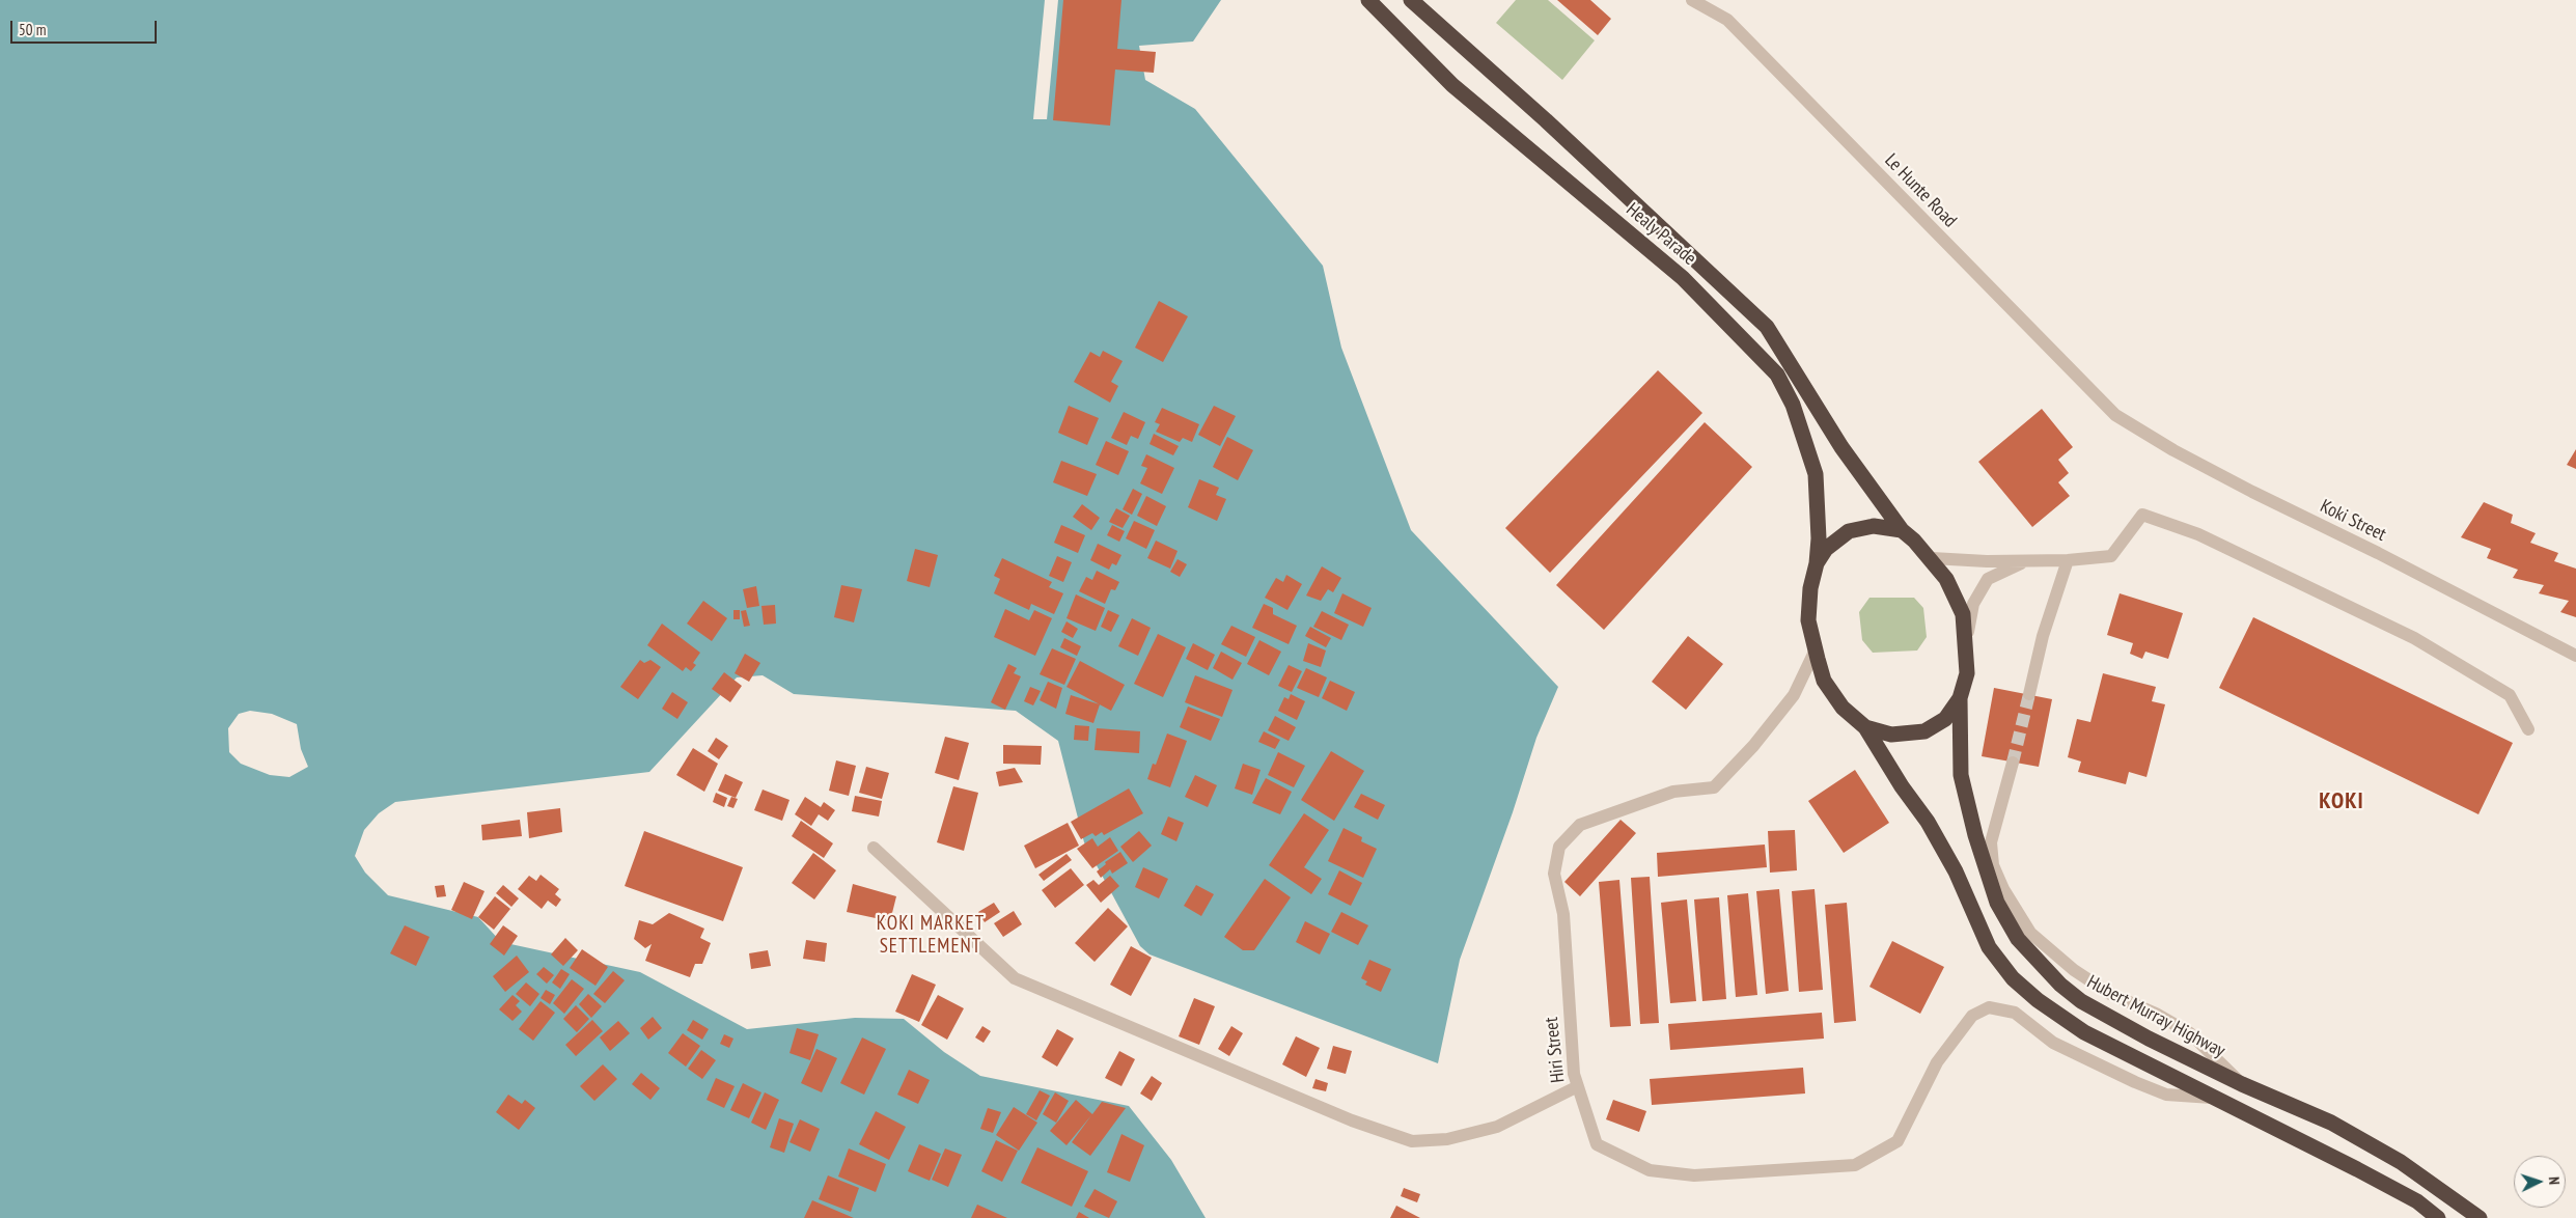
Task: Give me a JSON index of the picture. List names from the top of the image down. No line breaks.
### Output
{"streets":{"highway":["Healy Parade","Hubert Murray Highway"],"street":["Le Hunte Road","Koki Street","Hiri Street"]},"crossings":[["Le Hunte Road","Koki Street"],["Healy Parade","Hubert Murray Highway"],["Healy Parade","Hiri Street"],["Hubert Murray Highway","Hiri Street"]],"districts":["KOKI","KOKI MARKET SETTLEMENT"],"scale_bar":"50 m","north":"right"}
